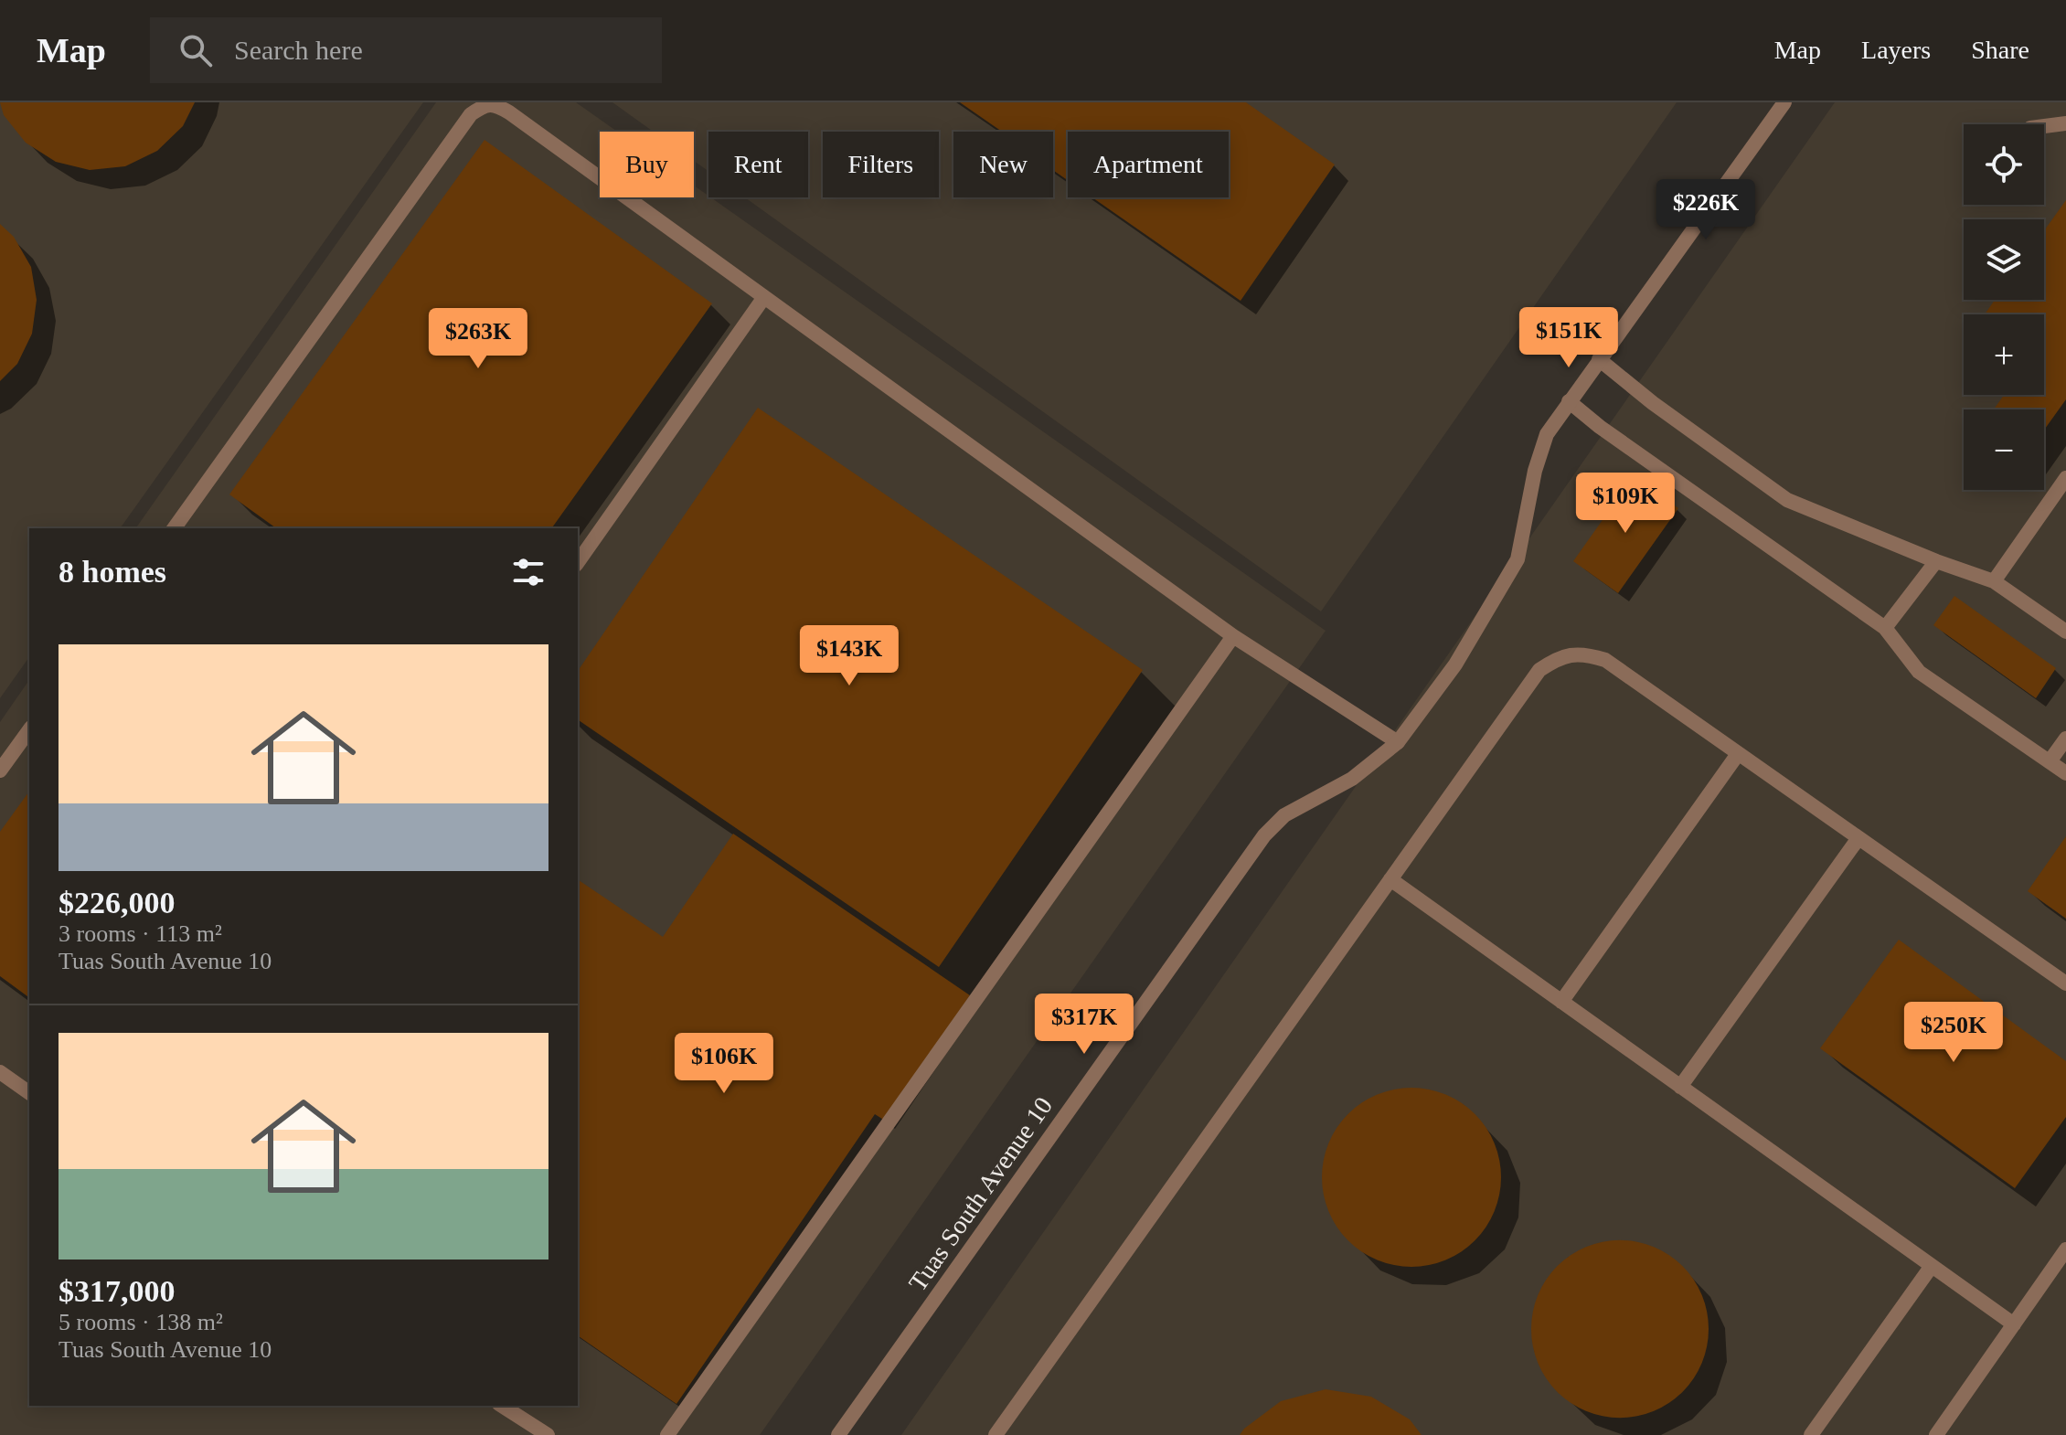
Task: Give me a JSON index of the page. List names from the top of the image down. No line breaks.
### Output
{"streets":{"street":["Tuas South Avenue 10"]},"page":{"header":"Map","search":"Search here","nav":["Map","Layers","Share"],"map_buttons":["+","−"],"chip":["Buy","Rent","Filters","New","Apartment"],"price":["$226K","$151K","$263K","$109K","$143K","$317K","$250K","$106K"],"heading":"8 homes","list":[{"name":"$226,000","note":"3 rooms · 113 m² · Tuas South Avenue 10"},{"name":"$317,000","note":"5 rooms · 138 m² · Tuas South Avenue 10"}]}}
